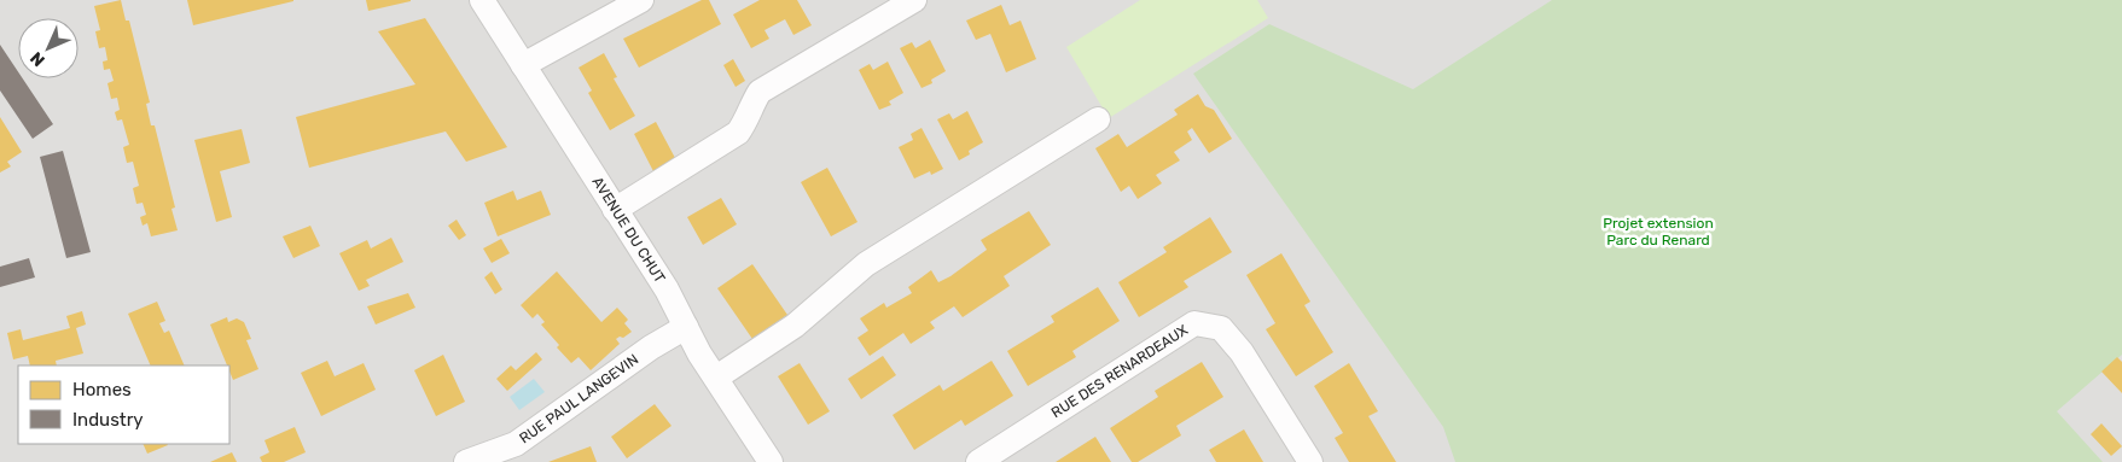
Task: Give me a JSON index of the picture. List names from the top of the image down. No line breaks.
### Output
{"streets":{"street":["AVENUE DU CHUT","RUE DES RENARDEAUX","RUE PAUL LANGEVIN"]},"crossings":[["AVENUE DU CHUT","RUE PAUL LANGEVIN"]],"parks":["Projet extension Parc du Renard"],"legend":["Homes","Industry"],"north":"bottom left"}
